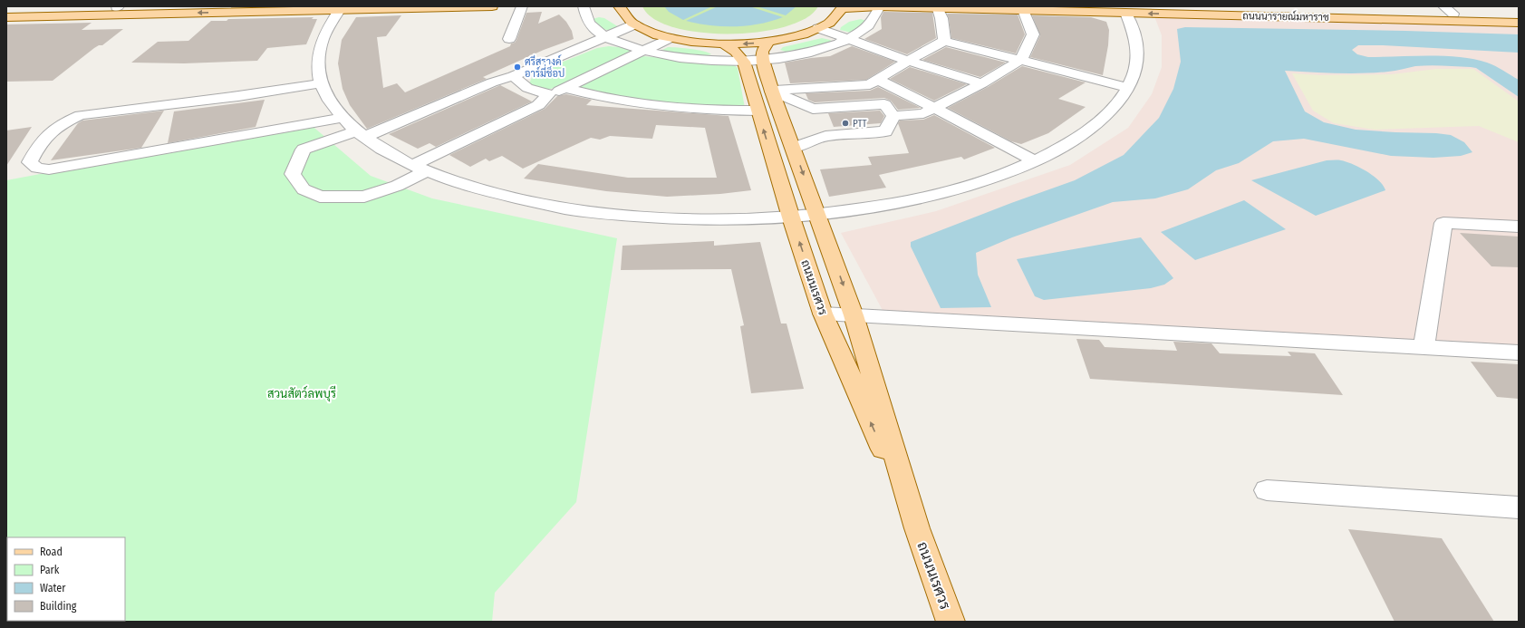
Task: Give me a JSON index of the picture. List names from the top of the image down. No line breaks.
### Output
{"streets":{"main road":["ถนนนารายณ์มหาราช","ถนนนเรศวร"]},"parks":["สวนสัตว์ลพบุรี"],"places":["ศรีสุรางค์ อาร์มี่ช็อป","PTT"],"legend":["Road","Park","Water","Building"]}
